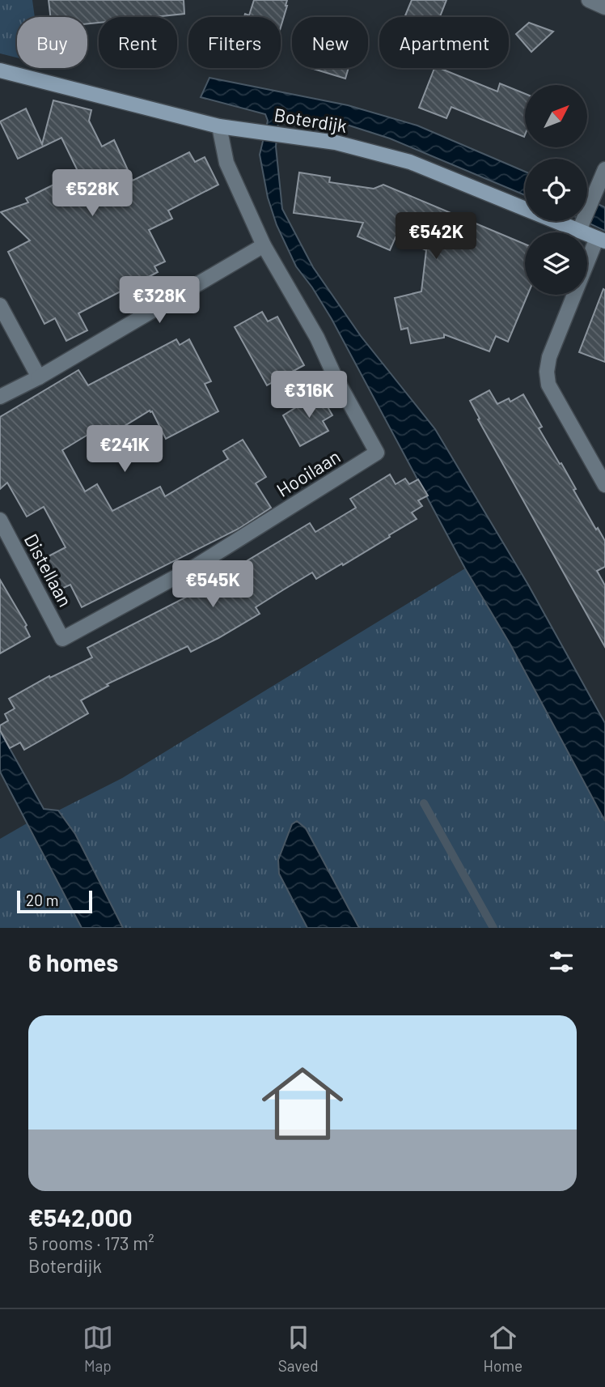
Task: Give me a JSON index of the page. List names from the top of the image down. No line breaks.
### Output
{"streets":{"street":["Boterdijk","Hooilaan","Distellaan"]},"crossings":[["Boterdijk","Hooilaan"],["Hooilaan","Distellaan"]],"scale_bar":"20 m","north":"top right","page":{"chip":["Buy","Rent","Filters","New","Apartment"],"price":["€528K","€542K","€328K","€316K","€241K","€545K"],"scale":"20 m","heading":"6 homes","list":[{"name":"€542,000","note":"5 rooms · 173 m² · Boterdijk"}],"tabs":["Map","Saved","Home"]}}
